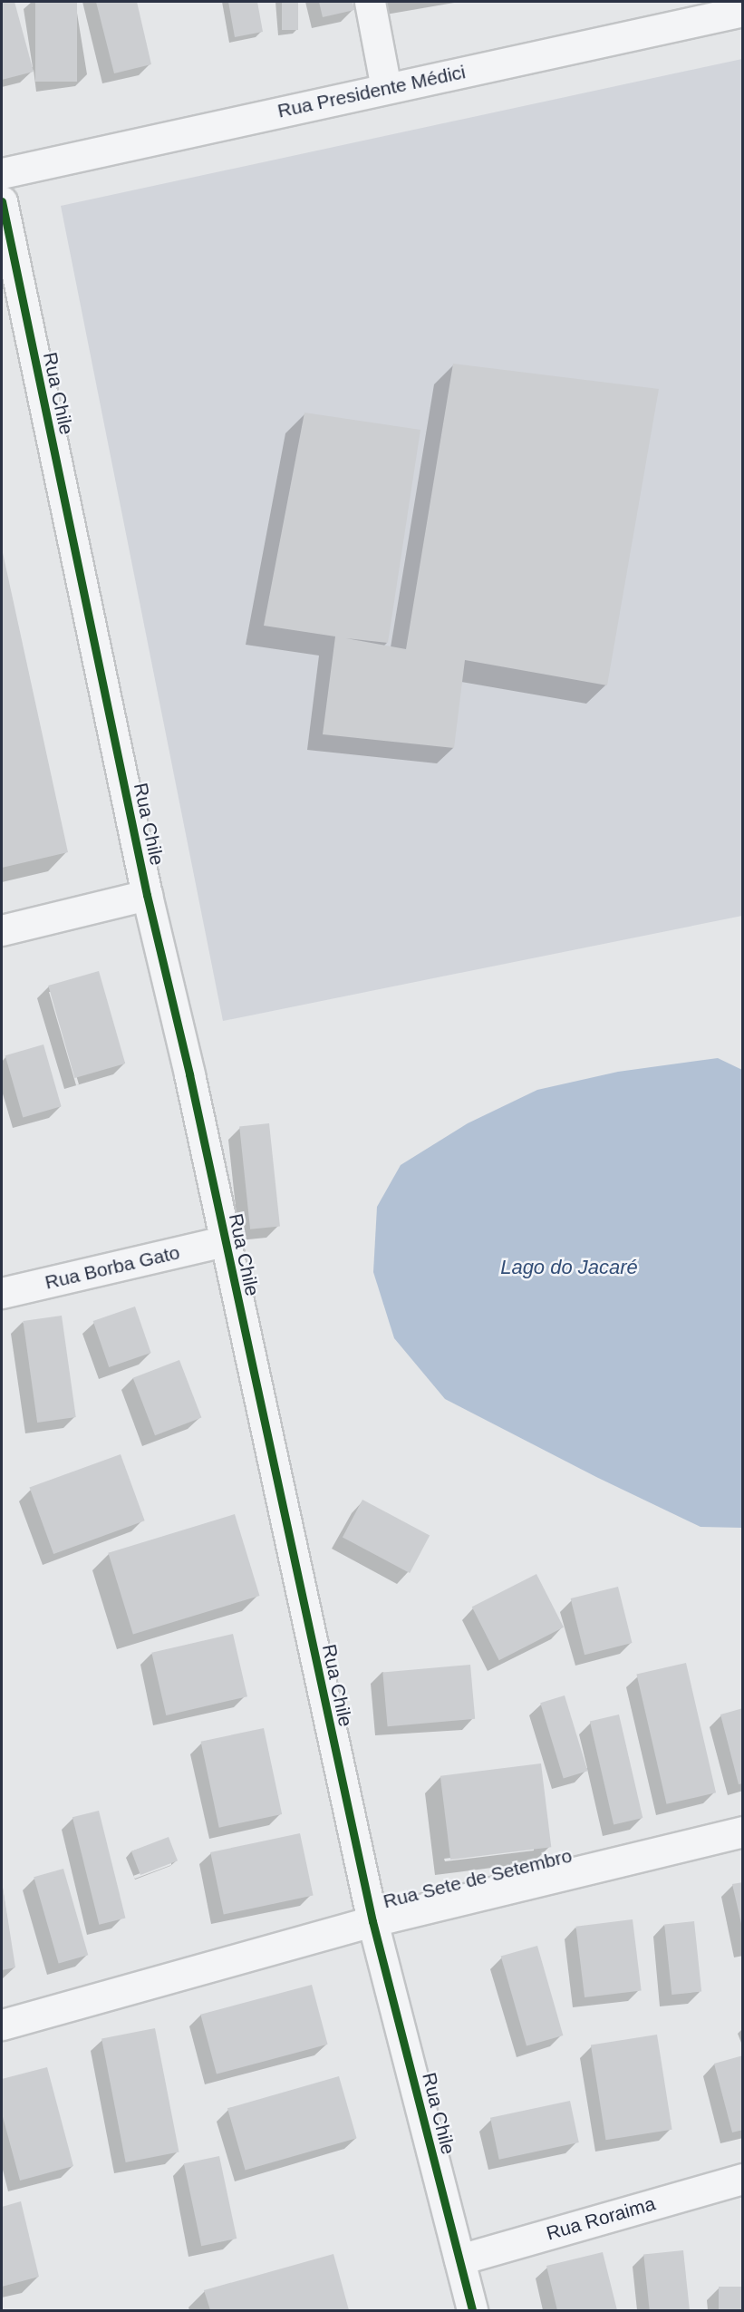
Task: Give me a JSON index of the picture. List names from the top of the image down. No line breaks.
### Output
{"streets":{"street":["Rua Presidente Médici","Rua Chile","Rua Borba Gato","Rua Sete de Setembro","Rua Roraima"]},"crossings":[["Rua Chile","Rua Borba Gato"],["Rua Chile","Rua Sete de Setembro"],["Rua Chile","Rua Roraima"]],"water":["Lago do Jacaré"]}
